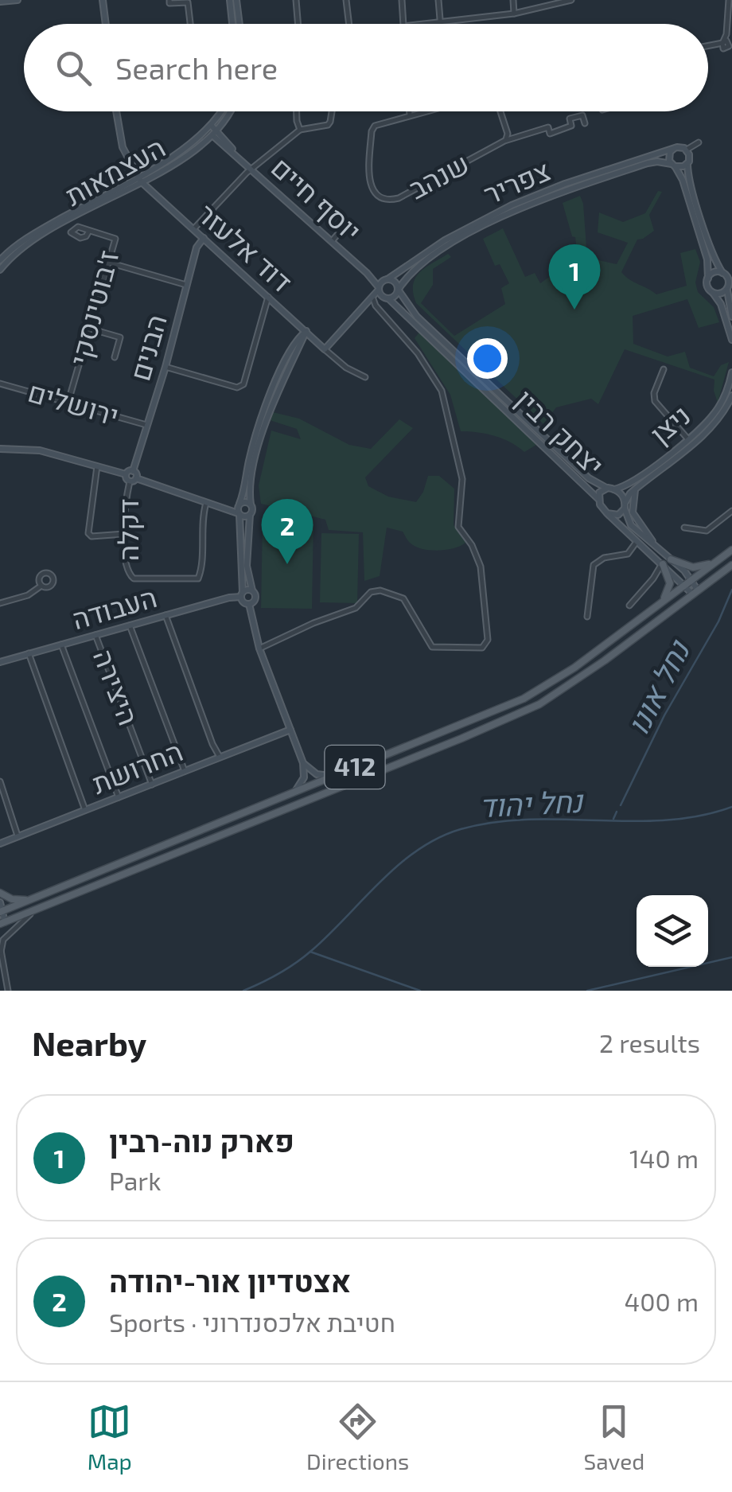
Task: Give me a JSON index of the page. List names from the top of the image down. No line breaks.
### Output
{"streets":{"main road":["412"],"street":["העצמאות","שנהב","צפריר","יוסף חיים","דוד אלעזר","ז'בוטינסקי","הבנים","ירושלים","ניצן","יצחק רבין","דקלה","העבודה","היצירה","החרושת"]},"crossings":[["העצמאות","יוסף חיים"],["העצמאות","דוד אלעזר"],["צפריר","יוסף חיים"],["צפריר","יצחק רבין"],["יוסף חיים","יצחק רבין"],["דוד אלעזר","הבנים"],["ז'בוטינסקי","ירושלים"],["הבנים","ירושלים"],["ניצן","יצחק רבין"],["יצחק רבין","412"],["העבודה","היצירה"],["היצירה","החרושת"]],"water":["נחל אונו","נחל יהוד"],"page":{"search":"Search here","pins":["1","2"],"heading":["Nearby","2 results"],"list":[{"mark":"1","name":"פארק נוה-רבין","note":"Park","value":"140 m"},{"mark":"2","name":"אצטדיון אור-יהודה","note":"Sports · חטיבת אלכסנדרוני","value":"400 m"}],"nav":["Map","Directions","Saved"]}}
